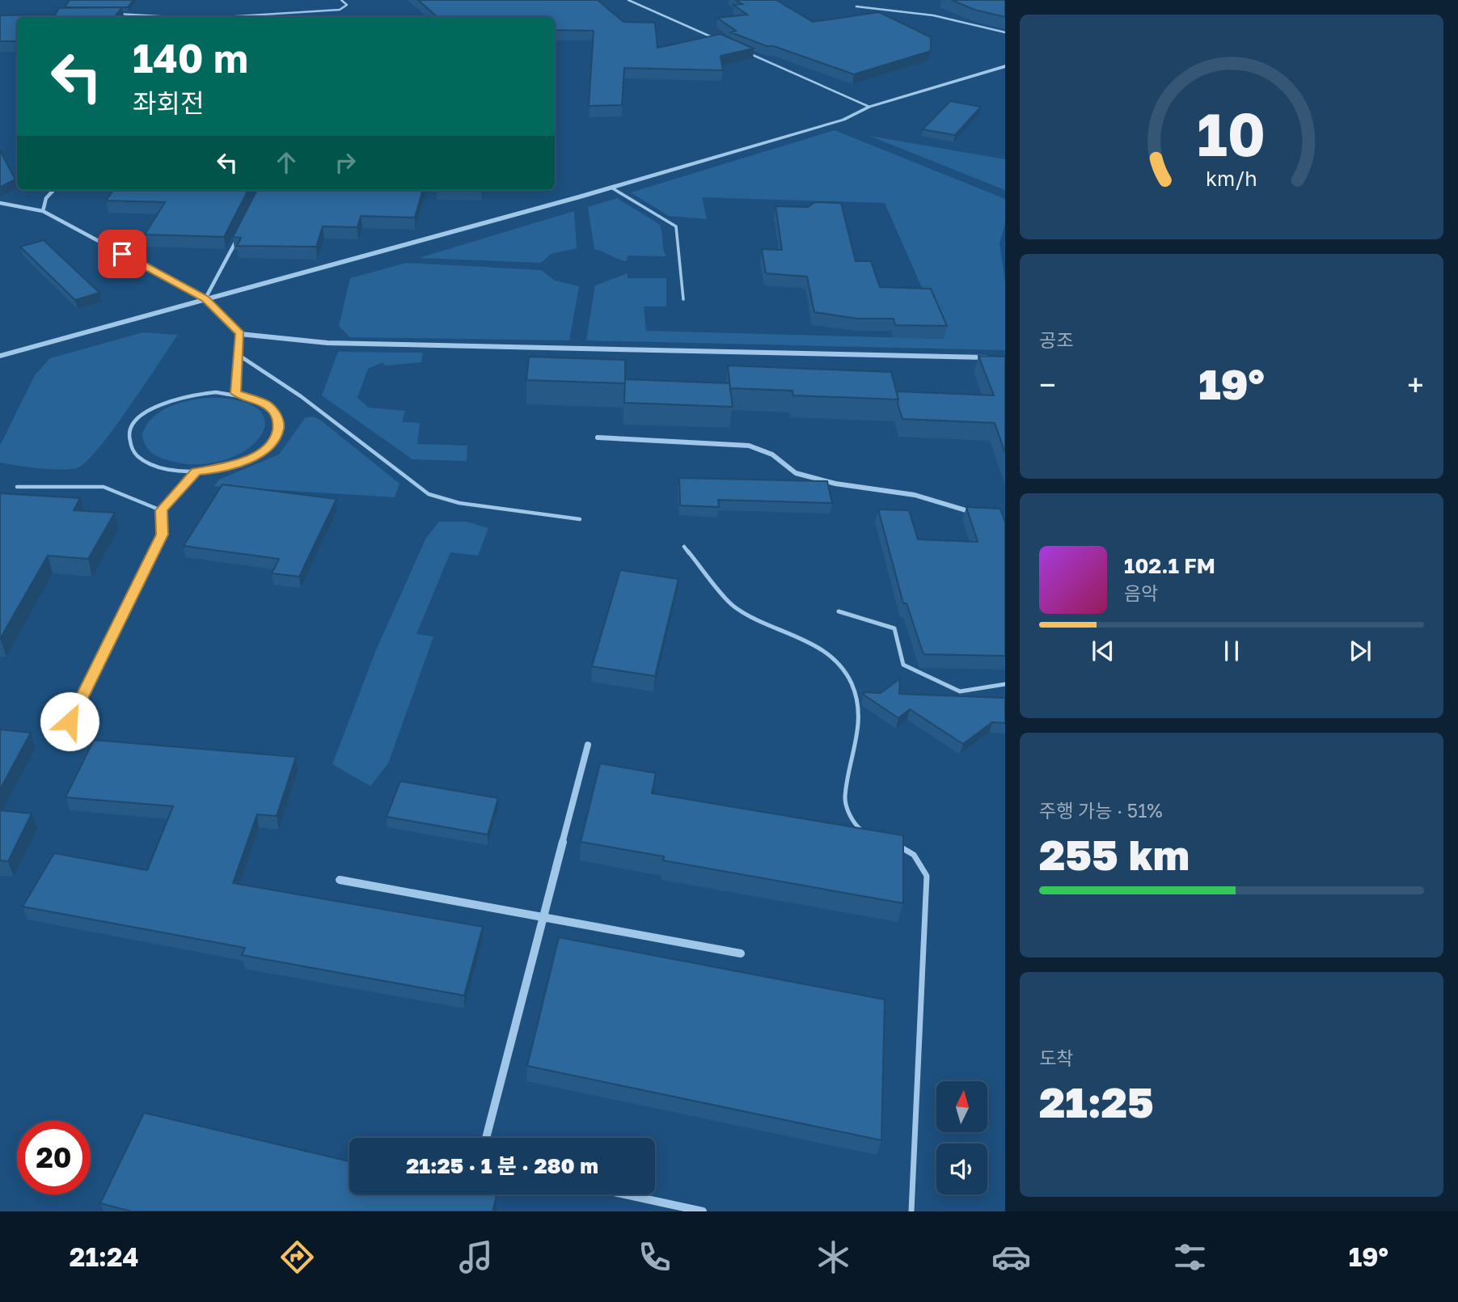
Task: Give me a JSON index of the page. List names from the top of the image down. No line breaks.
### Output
{"north":"top","page":{"turn":["140 m","좌회전"],"tile":["공조",["주행 가능 · 51%","255 km"],["도착","21:25"]],"heat":["−","19°","+"],"song":["102.1 FM","음악"],"limit":"20","trip":"21:25 · 1 분 · 280 m","tabs":["21:24","19°"],"gauge":["10","km/h"]}}
